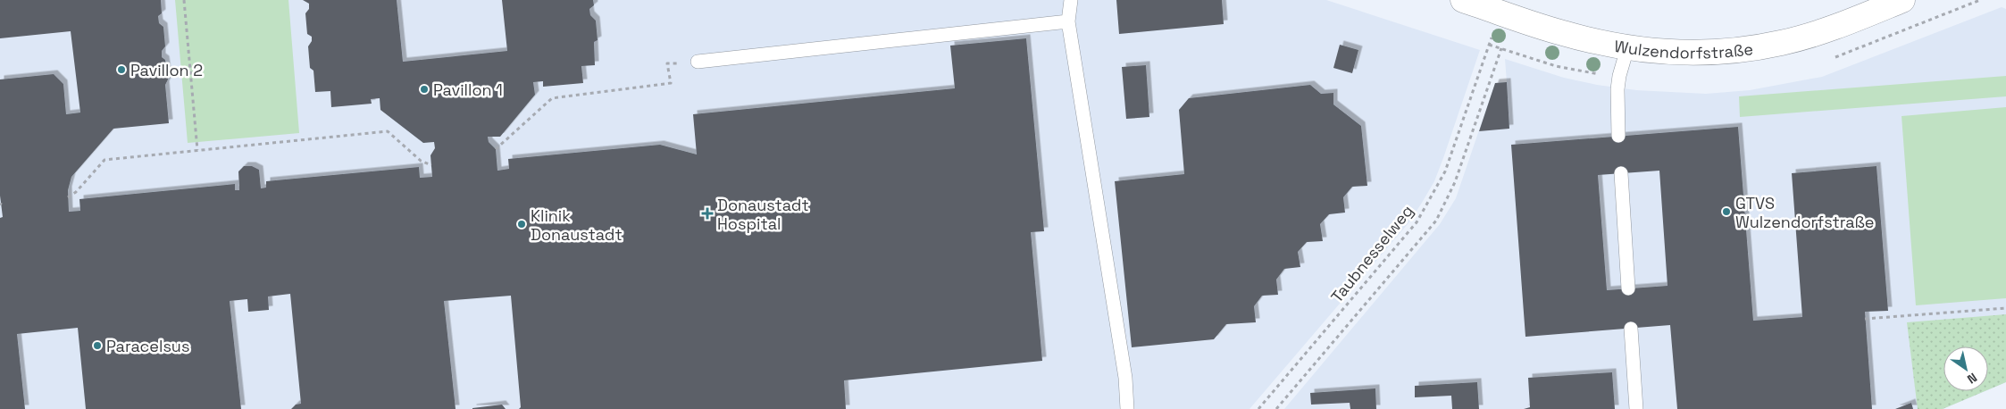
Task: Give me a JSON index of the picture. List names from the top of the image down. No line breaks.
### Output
{"streets":{"street":["Wulzendorfstraße"],"path":["Taubnesselweg"]},"places":{"other":["Pavillon 2","Pavillon 1","GTVS Wulzendorfstraße","Klinik Donaustadt","Paracelsus"],"health":["Donaustadt Hospital"]},"north":"bottom right"}
